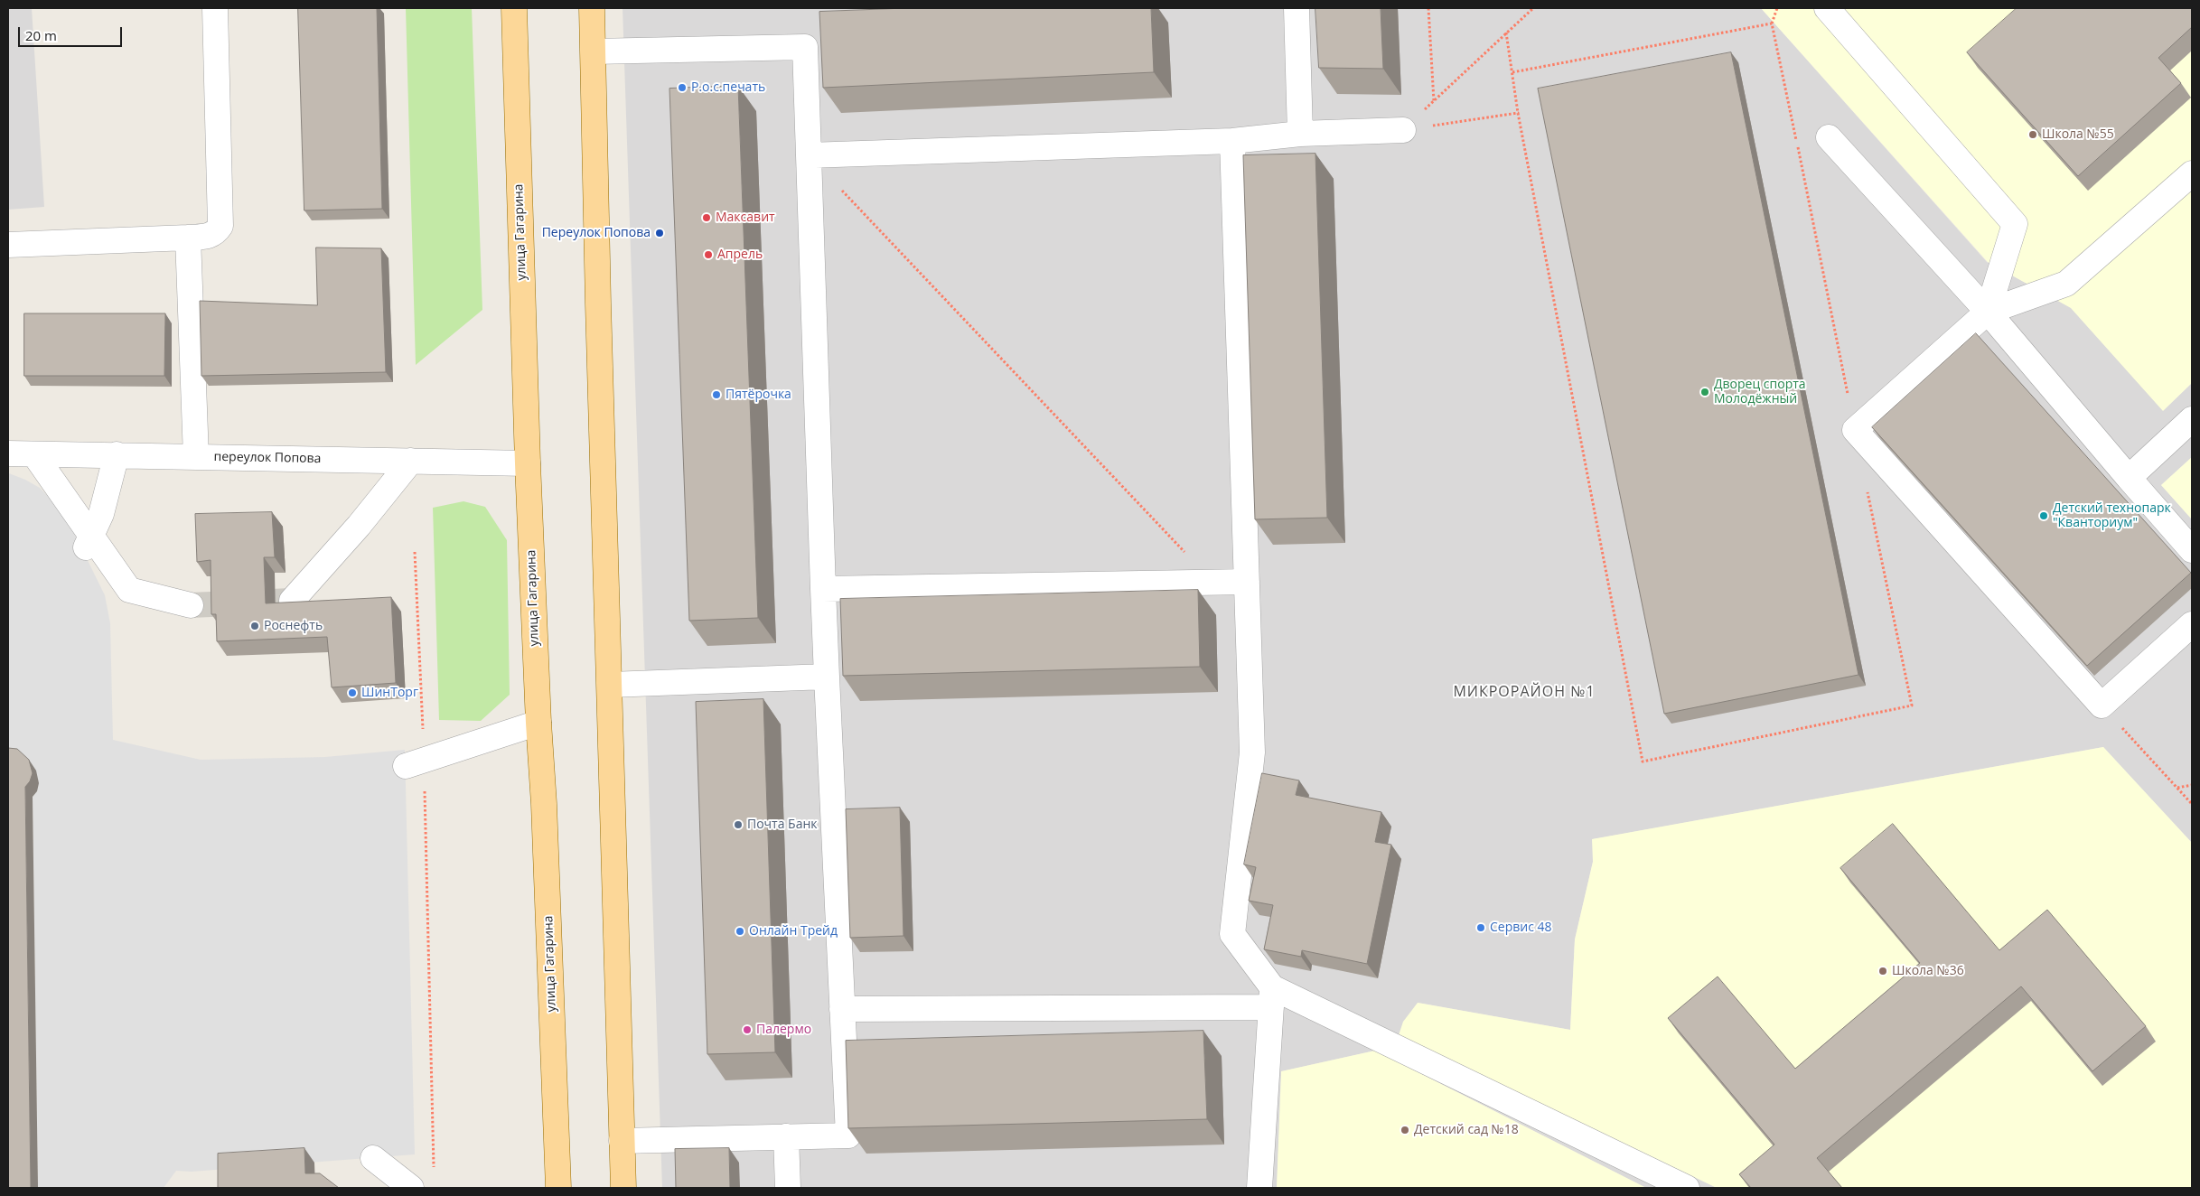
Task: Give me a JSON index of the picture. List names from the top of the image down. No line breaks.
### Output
{"streets":{"main road":["улица Гагарина"],"street":["переулок Попова"]},"crossings":[["улица Гагарина","переулок Попова"]],"districts":["МИКРОРАЙОН №1"],"places":["Р.о.с.печать","Школа №55","Максавит","Переулок Попова","Апрель","Дворец спорта Молодёжный","Пятёрочка","Детский технопарк \"Кванториум\"","Роснефть","ШинТорг","Почта Банк","Сервис 48","Онлайн Трейд","Школа №36","Палермо","Детский сад №18"],"scale_bar":"20 m"}
